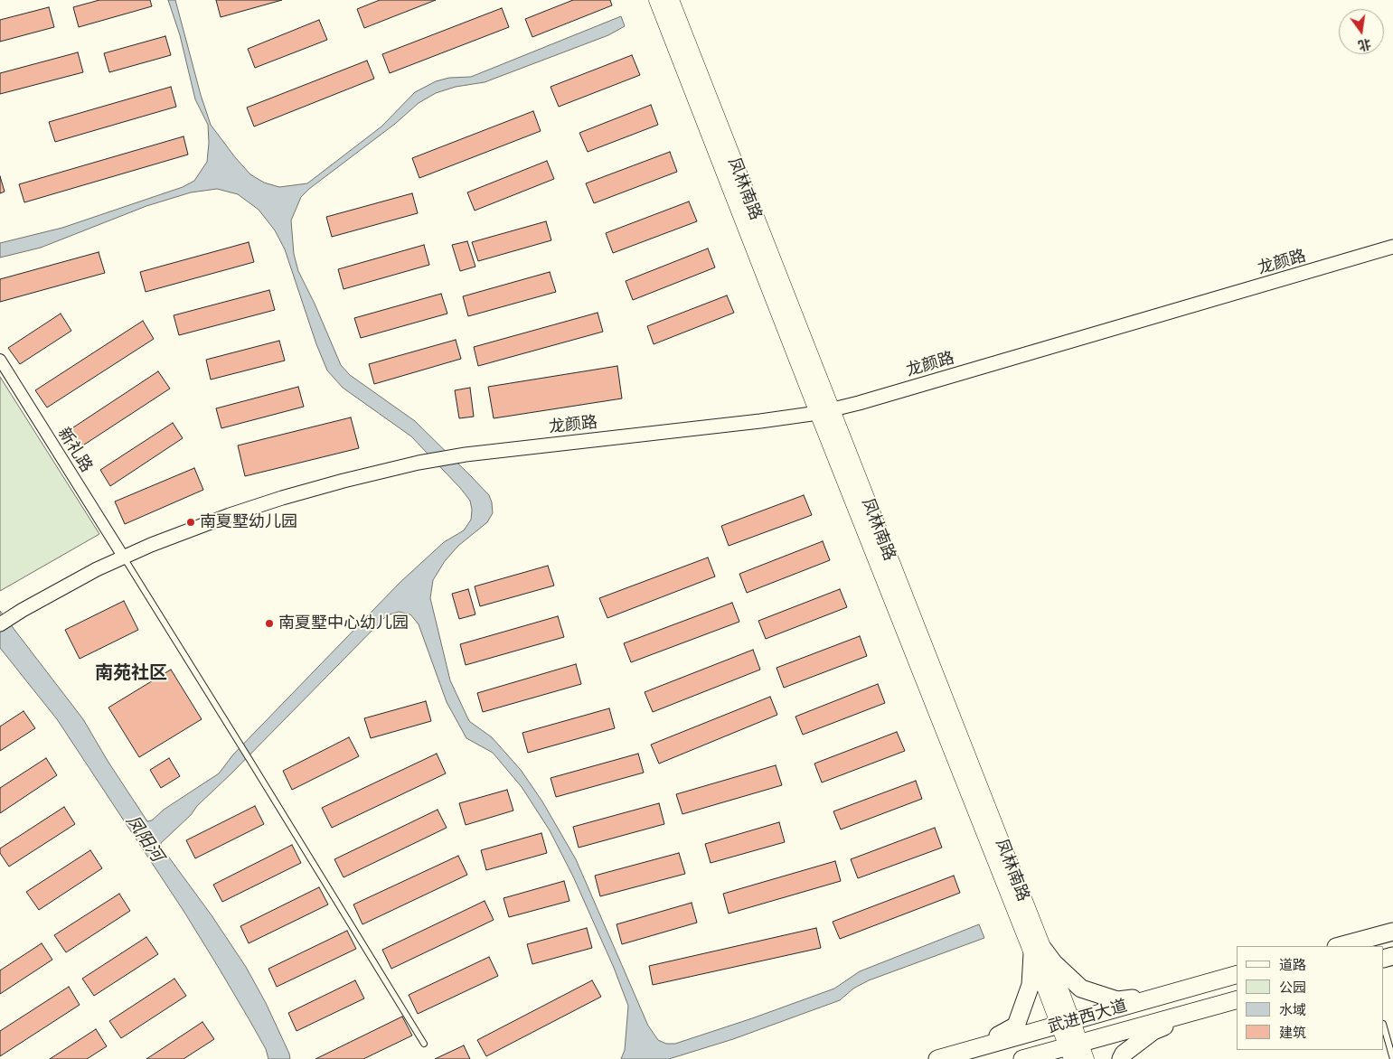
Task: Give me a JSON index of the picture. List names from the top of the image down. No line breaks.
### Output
{"streets":{"main road":["凤林南路","武进西大道"],"street":["龙颜路","新礼路"]},"crossings":[["凤林南路","龙颜路"],["凤林南路","武进西大道"],["龙颜路","新礼路"]],"districts":["南苑社区"],"water":["凤阳河"],"places":["南夏墅幼儿园","南夏墅中心幼儿园"],"legend":["道路","公园","水域","建筑"],"north":"bottom"}
